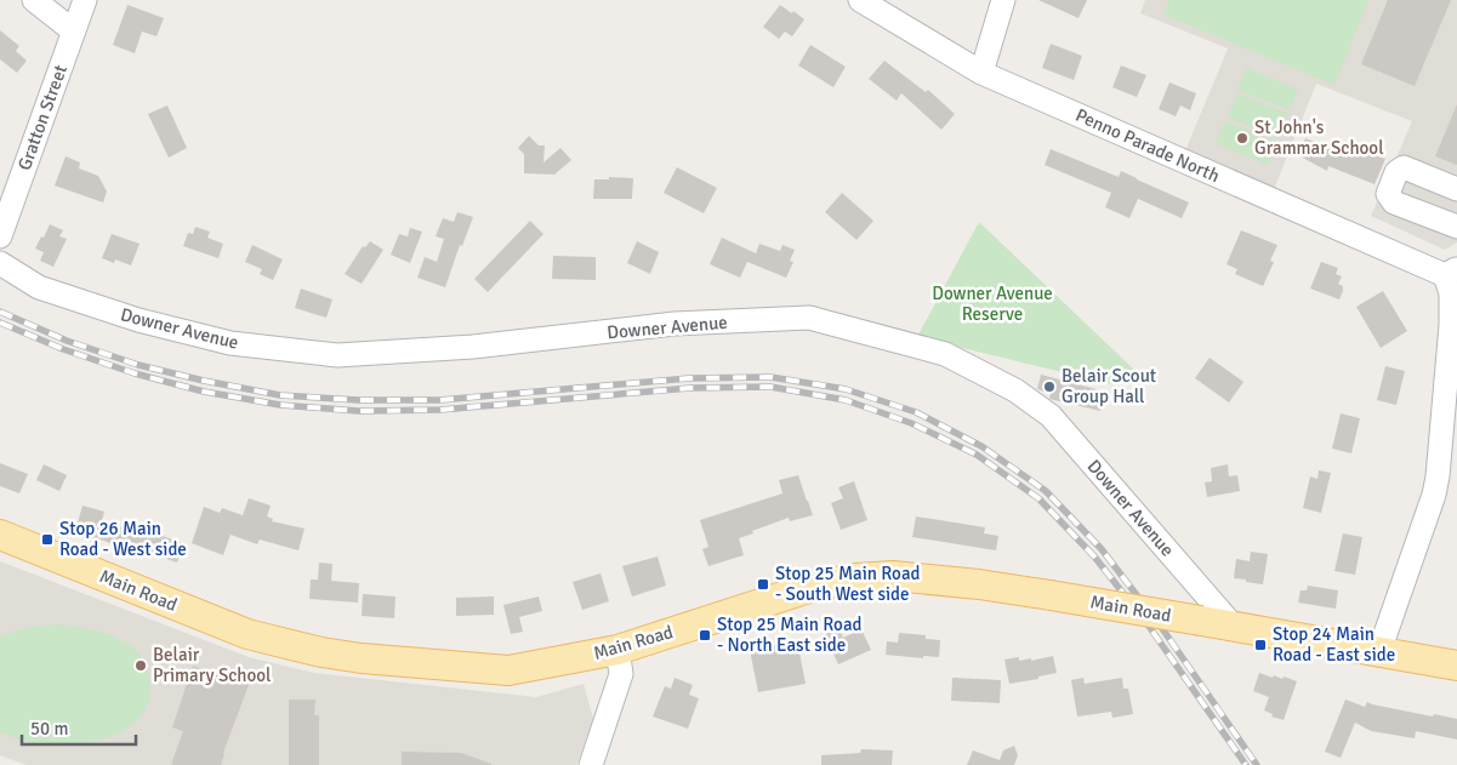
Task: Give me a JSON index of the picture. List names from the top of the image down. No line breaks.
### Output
{"streets":{"main road":["Main Road"],"street":["Gratton Street","Penno Parade North","Downer Avenue"]},"crossings":[["Penno Parade North","Main Road"],["Downer Avenue","Main Road"]],"parks":["Downer Avenue Reserve"],"places":{"other":["St John's Grammar School","Belair Scout Group Hall","Belair Primary School"],"transit":["Stop 26 Main Road - West side","Stop 25 Main Road - South West side","Stop 25 Main Road - North East side","Stop 24 Main Road - East side"]},"scale_bar":"50 m"}
